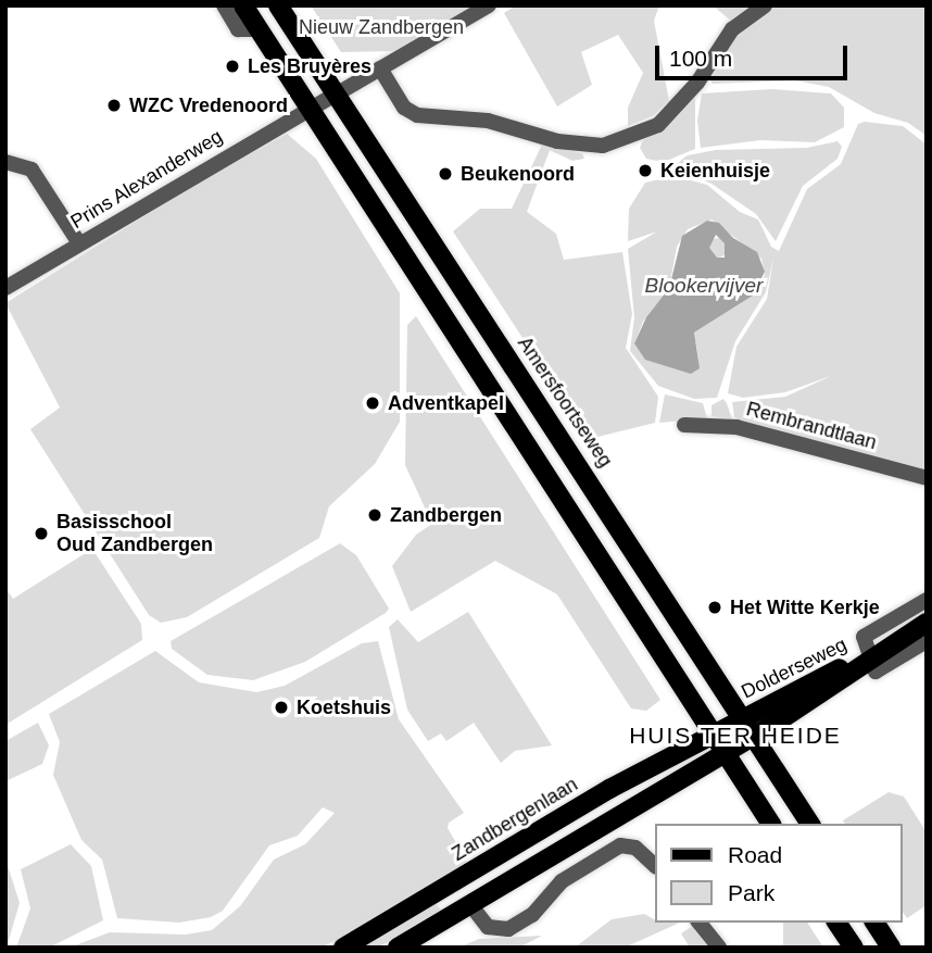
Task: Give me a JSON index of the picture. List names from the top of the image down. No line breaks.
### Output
{"streets":{"main road":["Amersfoortseweg","Dolderseweg","Zandbergenlaan"],"street":["Prins Alexanderweg","Rembrandtlaan"]},"crossings":[["Prins Alexanderweg","Amersfoortseweg"],["Amersfoortseweg","Dolderseweg"],["Dolderseweg","Zandbergenlaan"]],"districts":["HUIS TER HEIDE"],"water":["Blookervijver"],"parks":["Nieuw Zandbergen"],"places":["Les Bruyères","WZC Vredenoord","Keienhuisje","Beukenoord","Adventkapel","Zandbergen","Basisschool Oud Zandbergen","Het Witte Kerkje","Koetshuis"],"legend":["Road","Park"],"scale_bar":"100 m"}
